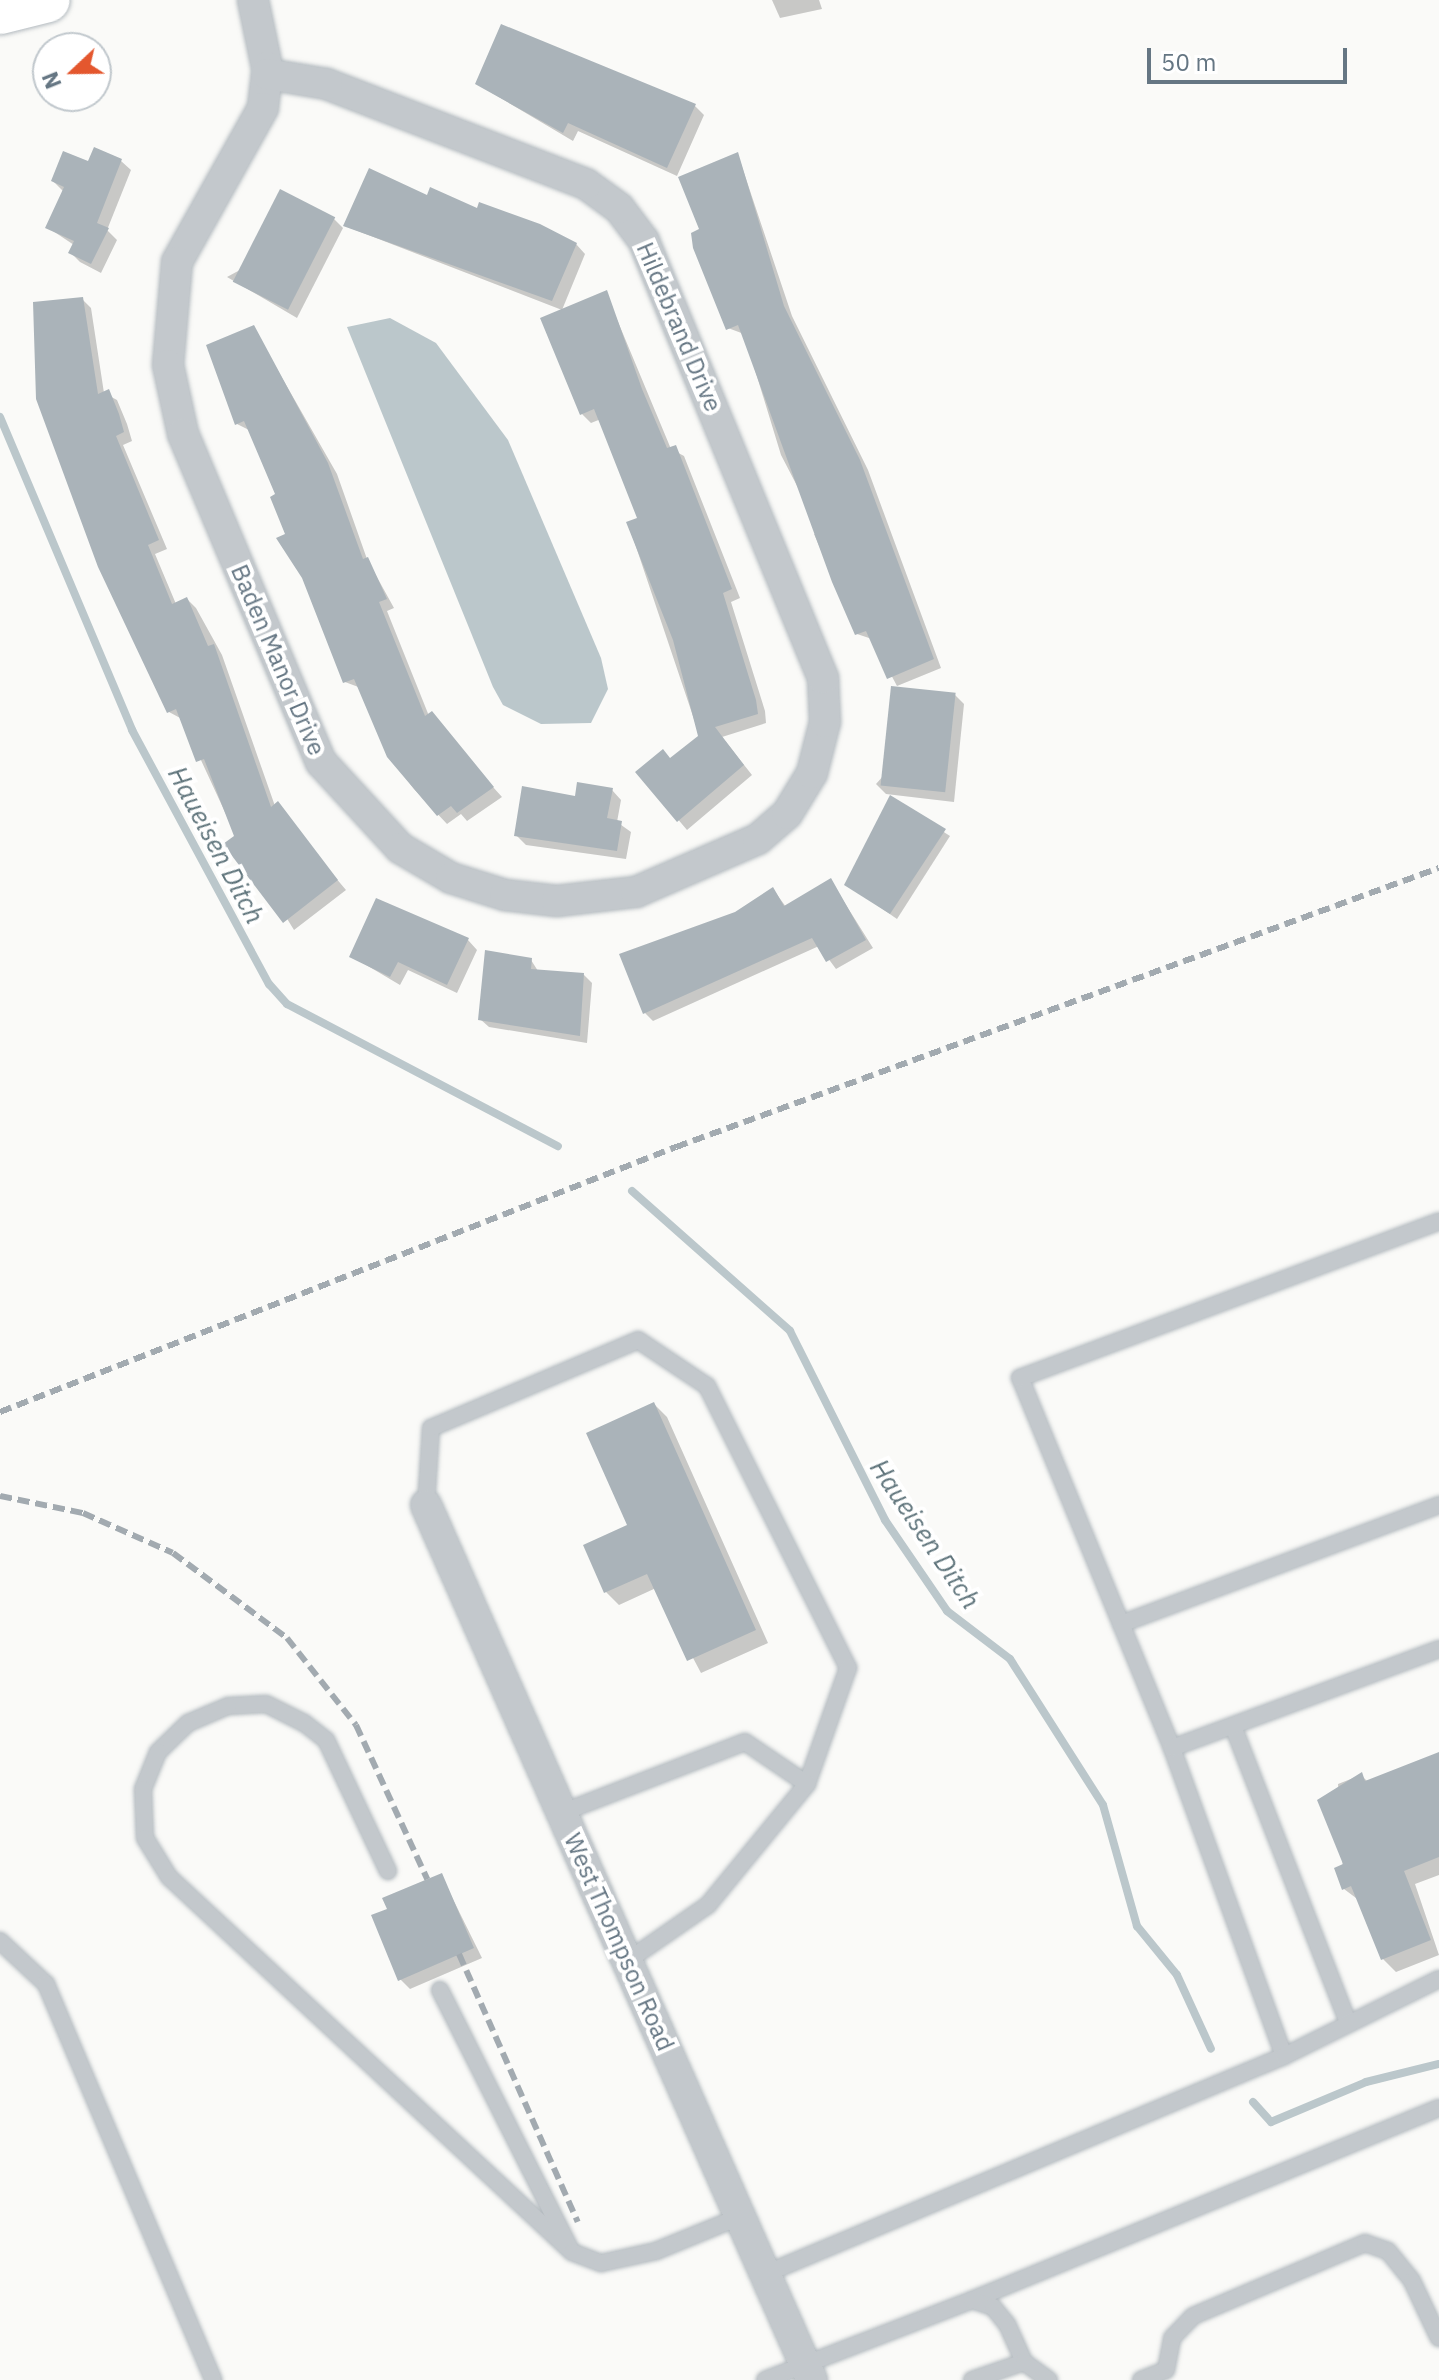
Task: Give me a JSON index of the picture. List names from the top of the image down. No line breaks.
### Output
{"streets":{"street":["Hildebrand Drive","Baden Manor Drive","West Thompson Road"]},"crossings":[["Hildebrand Drive","Baden Manor Drive"]],"water":["Haueisen Ditch"],"scale_bar":"50 m","north":"left"}
